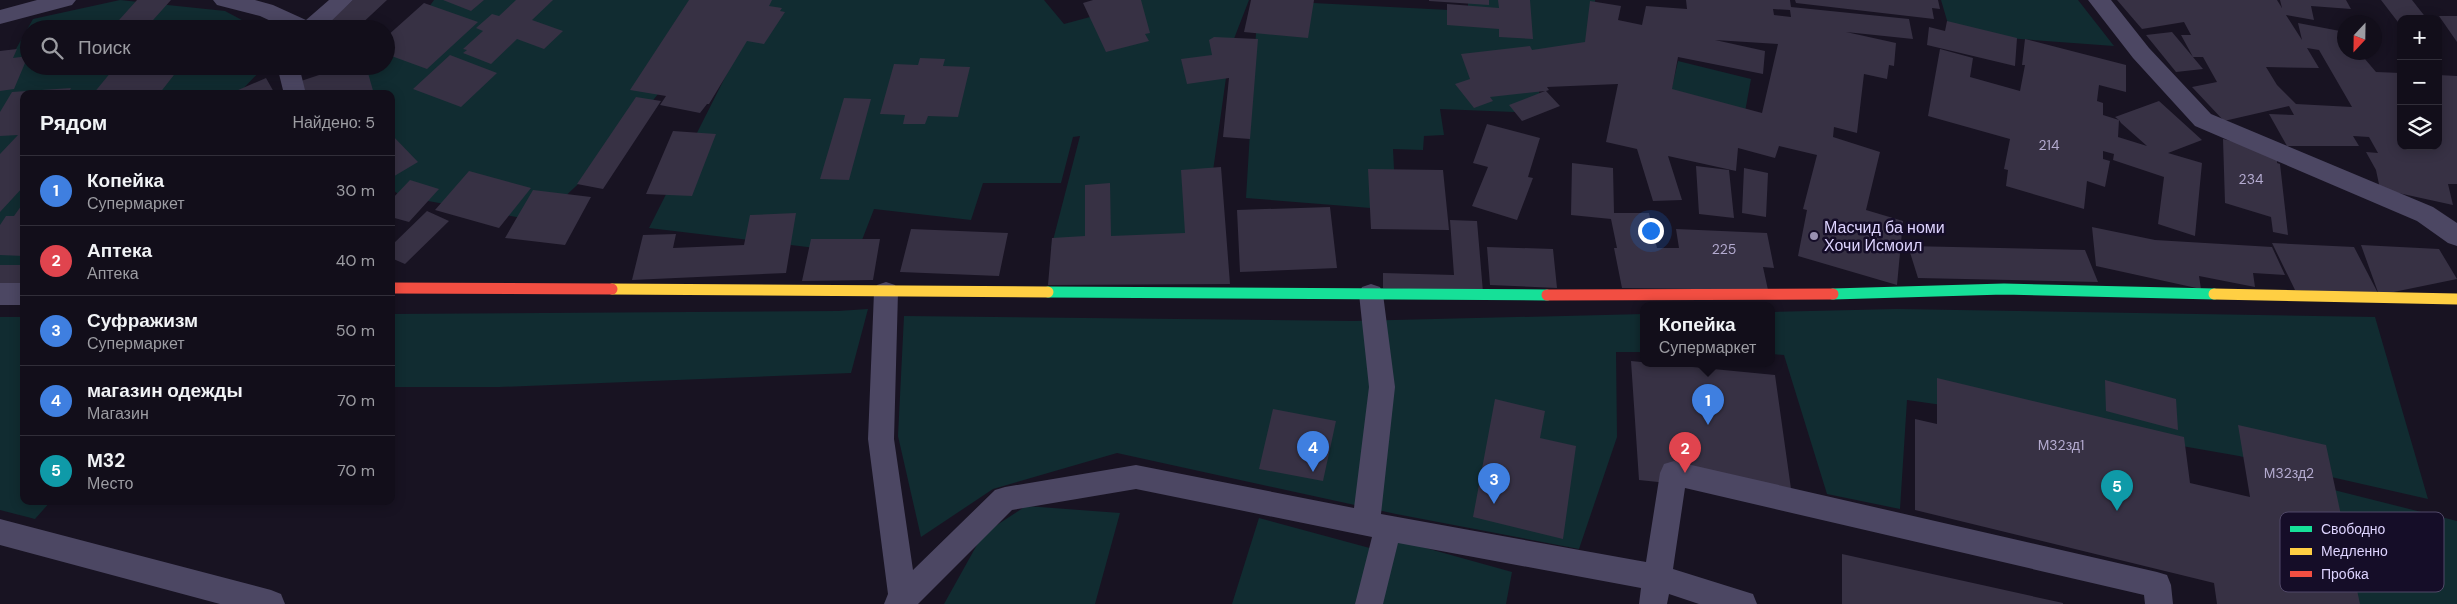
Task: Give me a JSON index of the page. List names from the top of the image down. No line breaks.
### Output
{"places":["Масчид ба номи Хочи Исмоил"],"house_numbers":["214","234","225","М32зд1","М32зд2"],"legend":["Свободно","Медленно","Пробка"],"north":"bottom","page":{"map_buttons":["+","−"],"search":"Поиск","heading":["Рядом","Найдено: 5"],"list":[{"mark":"1","name":"Копейка","note":"Супермаркет","value":"30 m"},{"mark":"2","name":"Аптека","note":"Аптека","value":"40 m"},{"mark":"3","name":"Суфражизм","note":"Супермаркет","value":"50 m"},{"mark":"4","name":"магазин одежды","note":"Магазин","value":"70 m"},{"mark":"5","name":"М32","note":"Место","value":"70 m"}],"popup":["Копейка","Супермаркет"],"pins":["1","4","2","3","5"]}}
